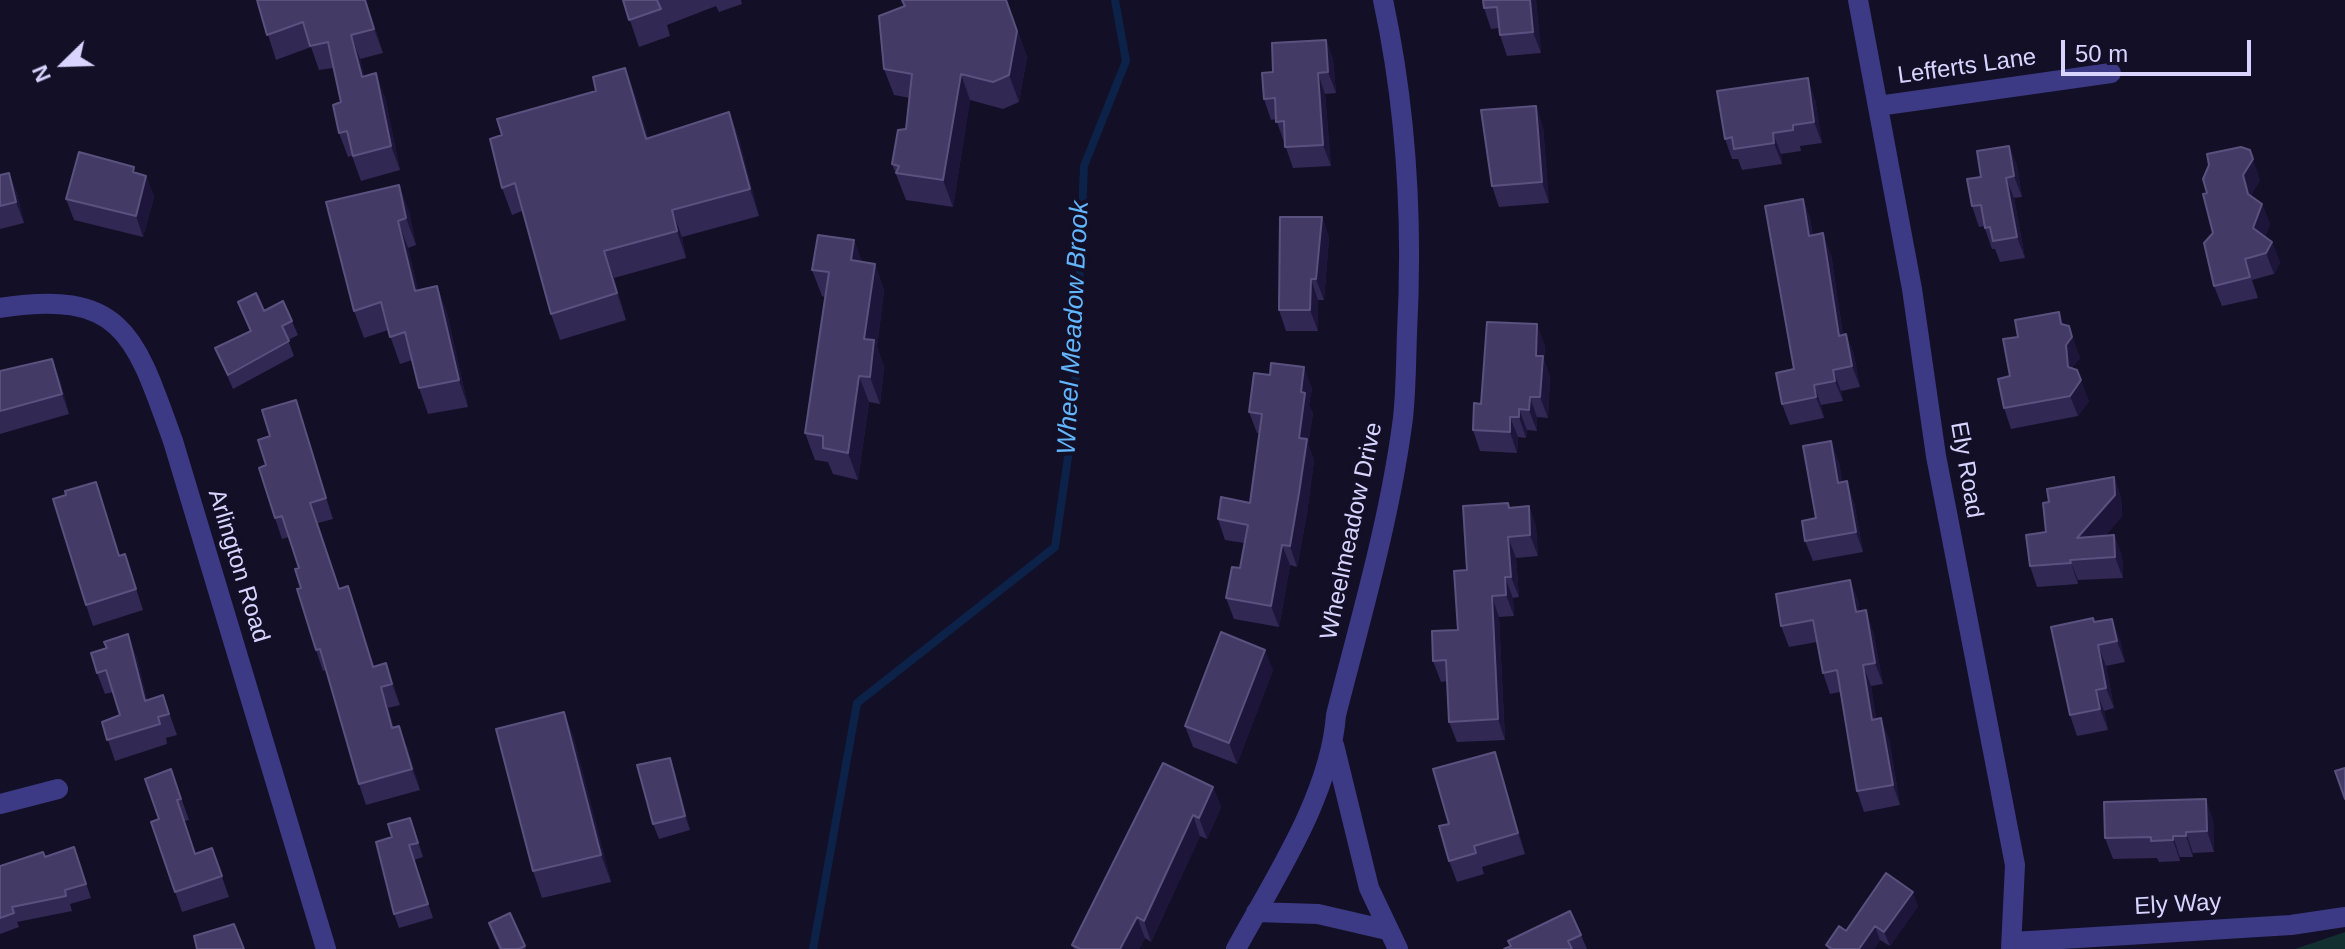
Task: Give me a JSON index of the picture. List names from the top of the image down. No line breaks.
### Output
{"streets":{"street":["Lefferts Lane","Ely Road","Wheelmeadow Drive","Arlington Road","Ely Way"]},"crossings":[["Lefferts Lane","Ely Road"],["Ely Road","Ely Way"]],"water":["Wheel Meadow Brook"],"scale_bar":"50 m","north":"bottom left"}
